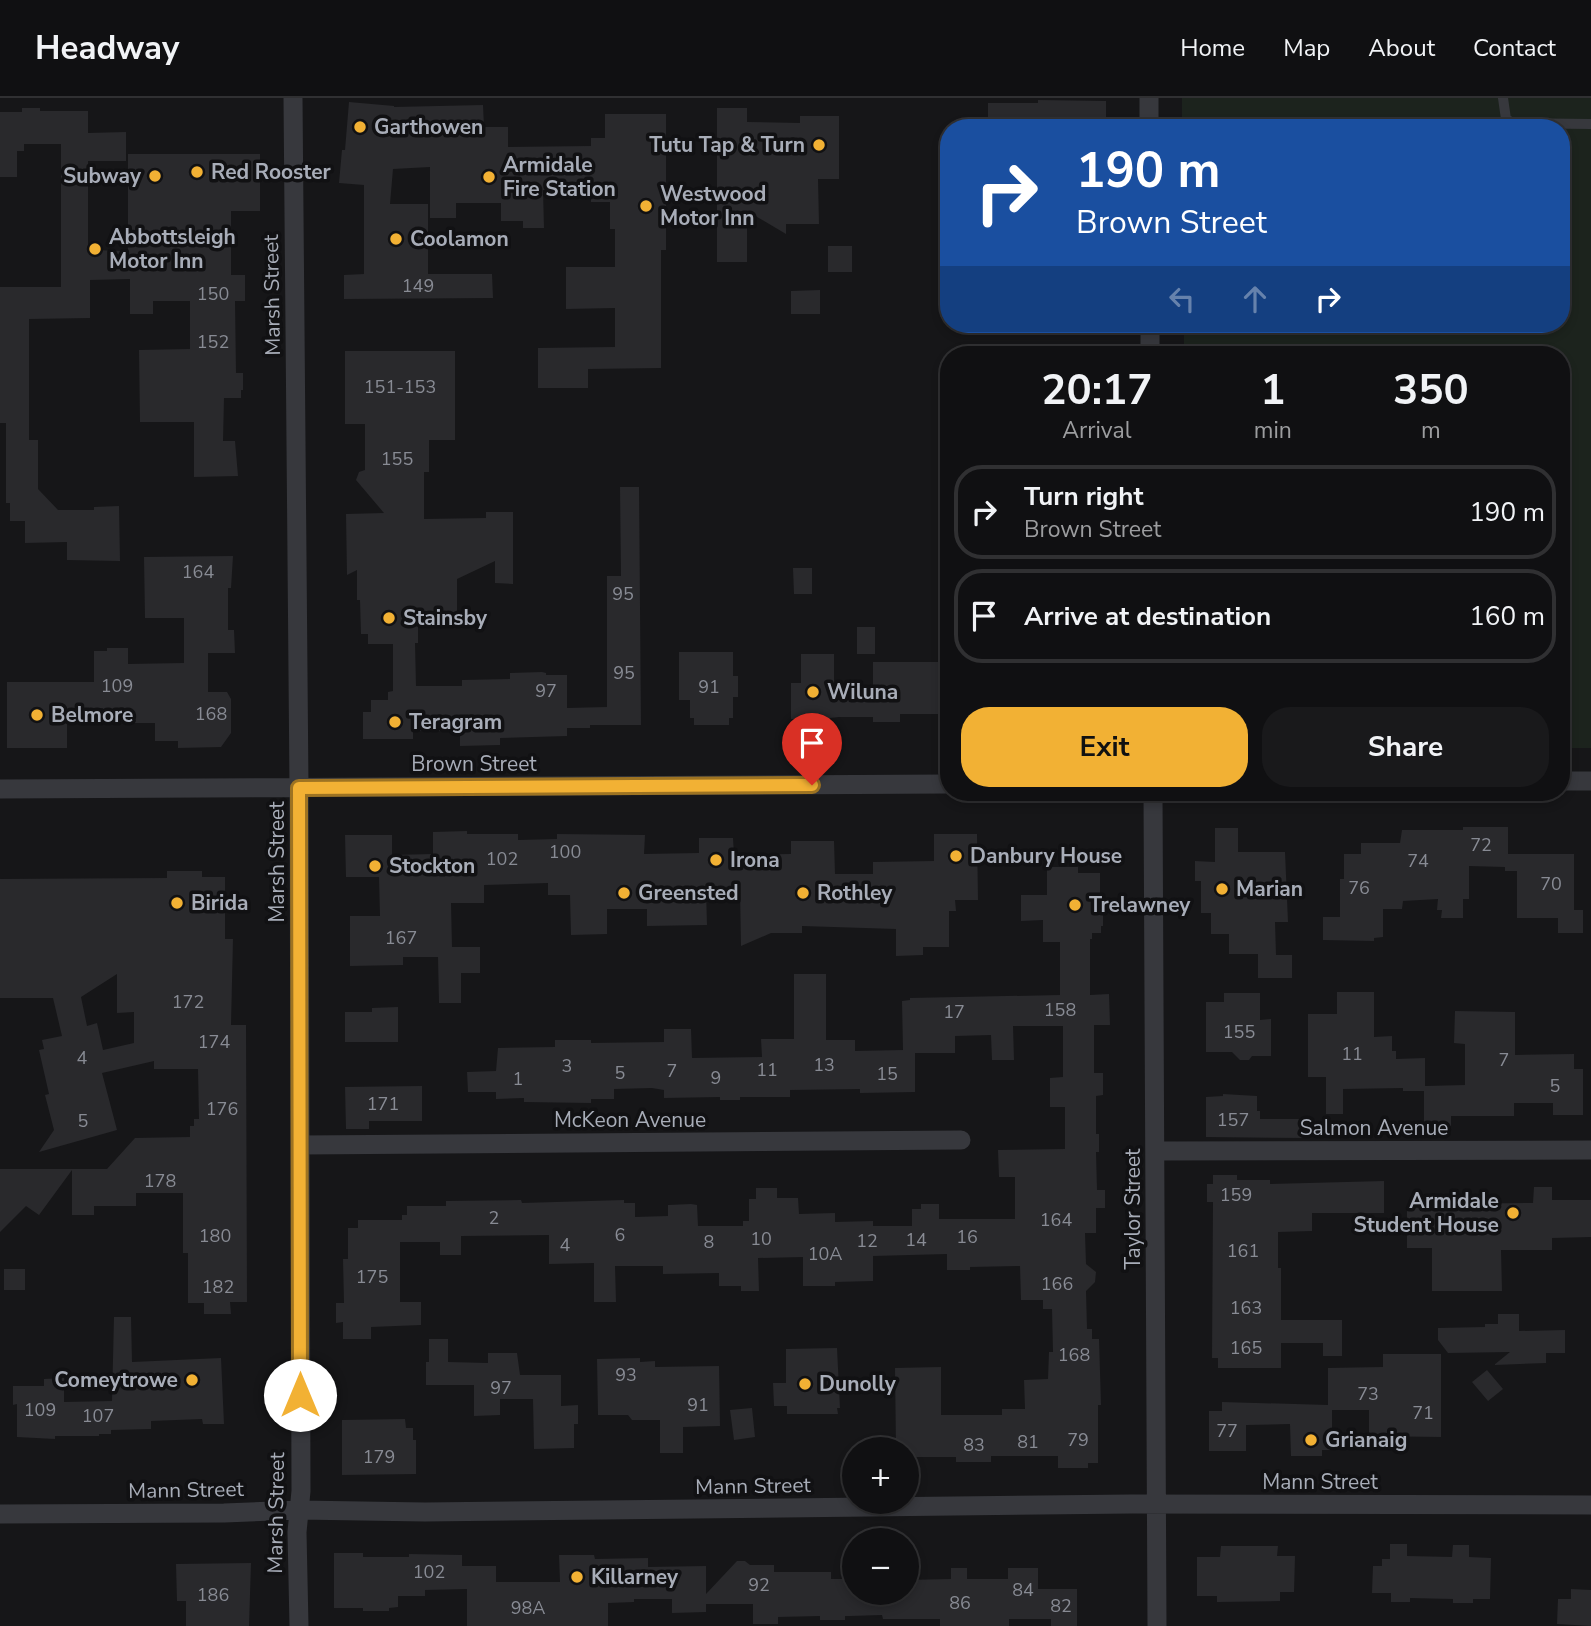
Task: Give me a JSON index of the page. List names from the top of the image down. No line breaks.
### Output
{"streets":{"street":["Marsh Street","Brown Street","McKeon Avenue","Salmon Avenue","Taylor Street","Mann Street"]},"crossings":[["Marsh Street","Brown Street"],["Marsh Street","McKeon Avenue"],["Marsh Street","Mann Street"],["Salmon Avenue","Taylor Street"],["Taylor Street","Mann Street"]],"places":["Garthowen","Tutu Tap & Turn","Red Rooster","Subway","Armidale Fire Station","Westwood Motor Inn","Coolamon","Abbottsleigh Motor Inn","Stainsby","Wiluna","Belmore","Teragram","Danbury House","Irona","Stockton","Marian","Greensted","Rothley","Birida","Trelawney","Armidale Student House","Comeytrowe","Dunolly","Grianaig","Killarney"],"house_numbers":["149","150","152","151-153","155","164","95","95","109","91","97","168","72","100","102","74","70","76","167","172","158","17","155","174","11","4","7","13","3","11","7","5","15","9","1","5","171","176","157","5","178","159","2","164","6","180","16","10","14","12","8","4","161","10A","175","166","182","163","165","168","93","97","73","91","109","71","107","77","79","81","83","179","102","92","84","186","86","82","98A"],"page":{"header":"Headway","nav":["Home","Map","About","Contact"],"turn":["190 m","Brown Street"],"eta":["20:17","Arrival","1","min","350","m"],"list":[{"name":"Turn right","note":"Brown Street","value":"190 m"},{"name":"Arrive at destination","value":"160 m"}],"buttons":["Exit","Share"],"map_buttons":["+","−"]}}
